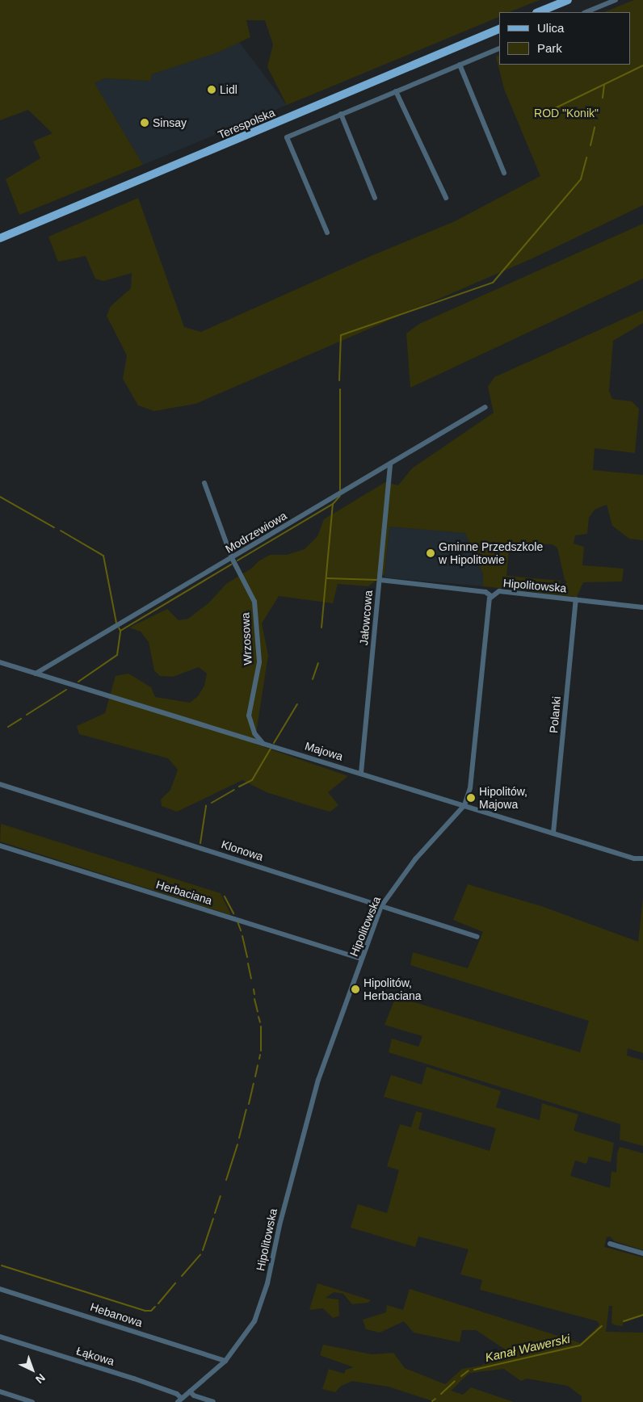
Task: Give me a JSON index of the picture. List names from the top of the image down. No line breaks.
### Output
{"streets":{"main road":["Terespolska"],"street":["Modrzewiowa","Hipolitowska","Jałowcowa","Wrzosowa","Polanki","Majowa","Klonowa","Herbaciana","Hebanowa","Łąkowa"]},"crossings":[["Modrzewiowa","Jałowcowa"],["Modrzewiowa","Wrzosowa"],["Modrzewiowa","Majowa"],["Hipolitowska","Polanki"],["Hipolitowska","Majowa"],["Hipolitowska","Klonowa"],["Hipolitowska","Herbaciana"],["Hipolitowska","Hebanowa"],["Hipolitowska","Łąkowa"],["Jałowcowa","Majowa"],["Wrzosowa","Majowa"],["Polanki","Majowa"]],"water":["Kanał Wawerski"],"parks":["ROD \"Konik\""],"places":["Lidl","Sinsay","Gminne Przedszkole w Hipolitowie","Hipolitów, Majowa","Hipolitów, Herbaciana"],"legend":["Ulica","Park"],"north":"bottom right"}
